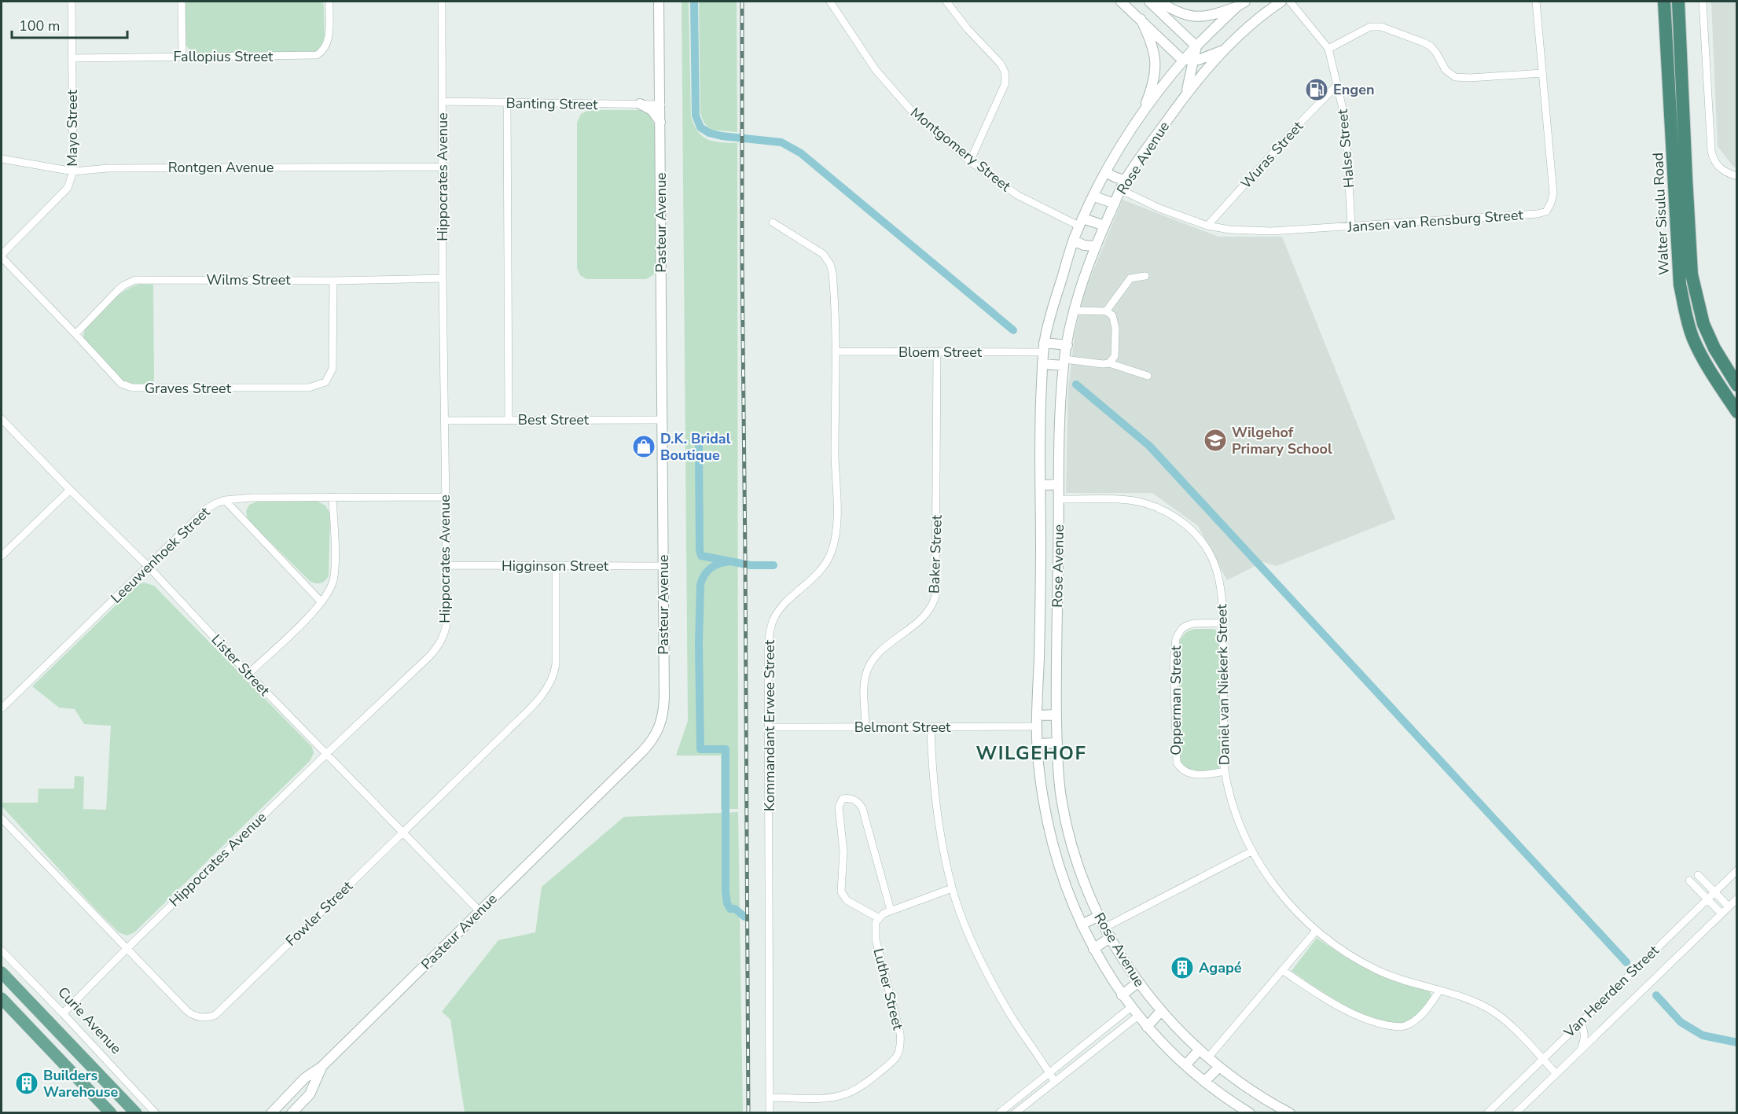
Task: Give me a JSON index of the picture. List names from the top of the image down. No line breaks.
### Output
{"streets":{"highway":["Walter Sisulu Road"],"street":["Fallopius Street","Banting Street","Mayo Street","Halse Street","Montgomery Street","Wuras Street","Rose Avenue","Rontgen Avenue","Hippocrates Avenue","Jansen van Rensburg Street","Pasteur Avenue","Wilms Street","Bloem Street","Graves Street","Best Street","Baker Street","Leeuwenhoek Street","Higginson Street","Lister Street","Daniel van Niekerk Street","Opperman Street","Kommandant Erwee Street","Belmont Street","Fowler Street","Luther Street","Van Heerden Street","Curie Avenue"]},"crossings":[["Fallopius Street","Mayo Street"],["Banting Street","Hippocrates Avenue"],["Banting Street","Pasteur Avenue"],["Mayo Street","Rontgen Avenue"],["Mayo Street","Graves Street"],["Halse Street","Wuras Street"],["Halse Street","Jansen van Rensburg Street"],["Montgomery Street","Rose Avenue"],["Wuras Street","Jansen van Rensburg Street"],["Rose Avenue","Jansen van Rensburg Street"],["Rose Avenue","Bloem Street"],["Rose Avenue","Daniel van Niekerk Street"],["Rose Avenue","Belmont Street"],["Rontgen Avenue","Hippocrates Avenue"],["Hippocrates Avenue","Wilms Street"],["Hippocrates Avenue","Best Street"],["Hippocrates Avenue","Leeuwenhoek Street"],["Hippocrates Avenue","Higginson Street"],["Hippocrates Avenue","Lister Street"],["Hippocrates Avenue","Fowler Street"],["Hippocrates Avenue","Curie Avenue"],["Pasteur Avenue","Best Street"],["Pasteur Avenue","Higginson Street"],["Pasteur Avenue","Lister Street"],["Wilms Street","Graves Street"],["Bloem Street","Baker Street"],["Bloem Street","Kommandant Erwee Street"],["Baker Street","Belmont Street"],["Leeuwenhoek Street","Lister Street"],["Higginson Street","Fowler Street"],["Lister Street","Fowler Street"],["Daniel van Niekerk Street","Opperman Street"],["Daniel van Niekerk Street","Van Heerden Street"],["Kommandant Erwee Street","Belmont Street"],["Kommandant Erwee Street","Luther Street"]],"districts":["WILGEHOF"],"places":{"fuel station":["Engen"],"school or university":["Wilgehof Primary School"],"shop":["D.K. Bridal Boutique"],"building":["Agapé","Builders Warehouse"]},"scale_bar":"100 m"}
